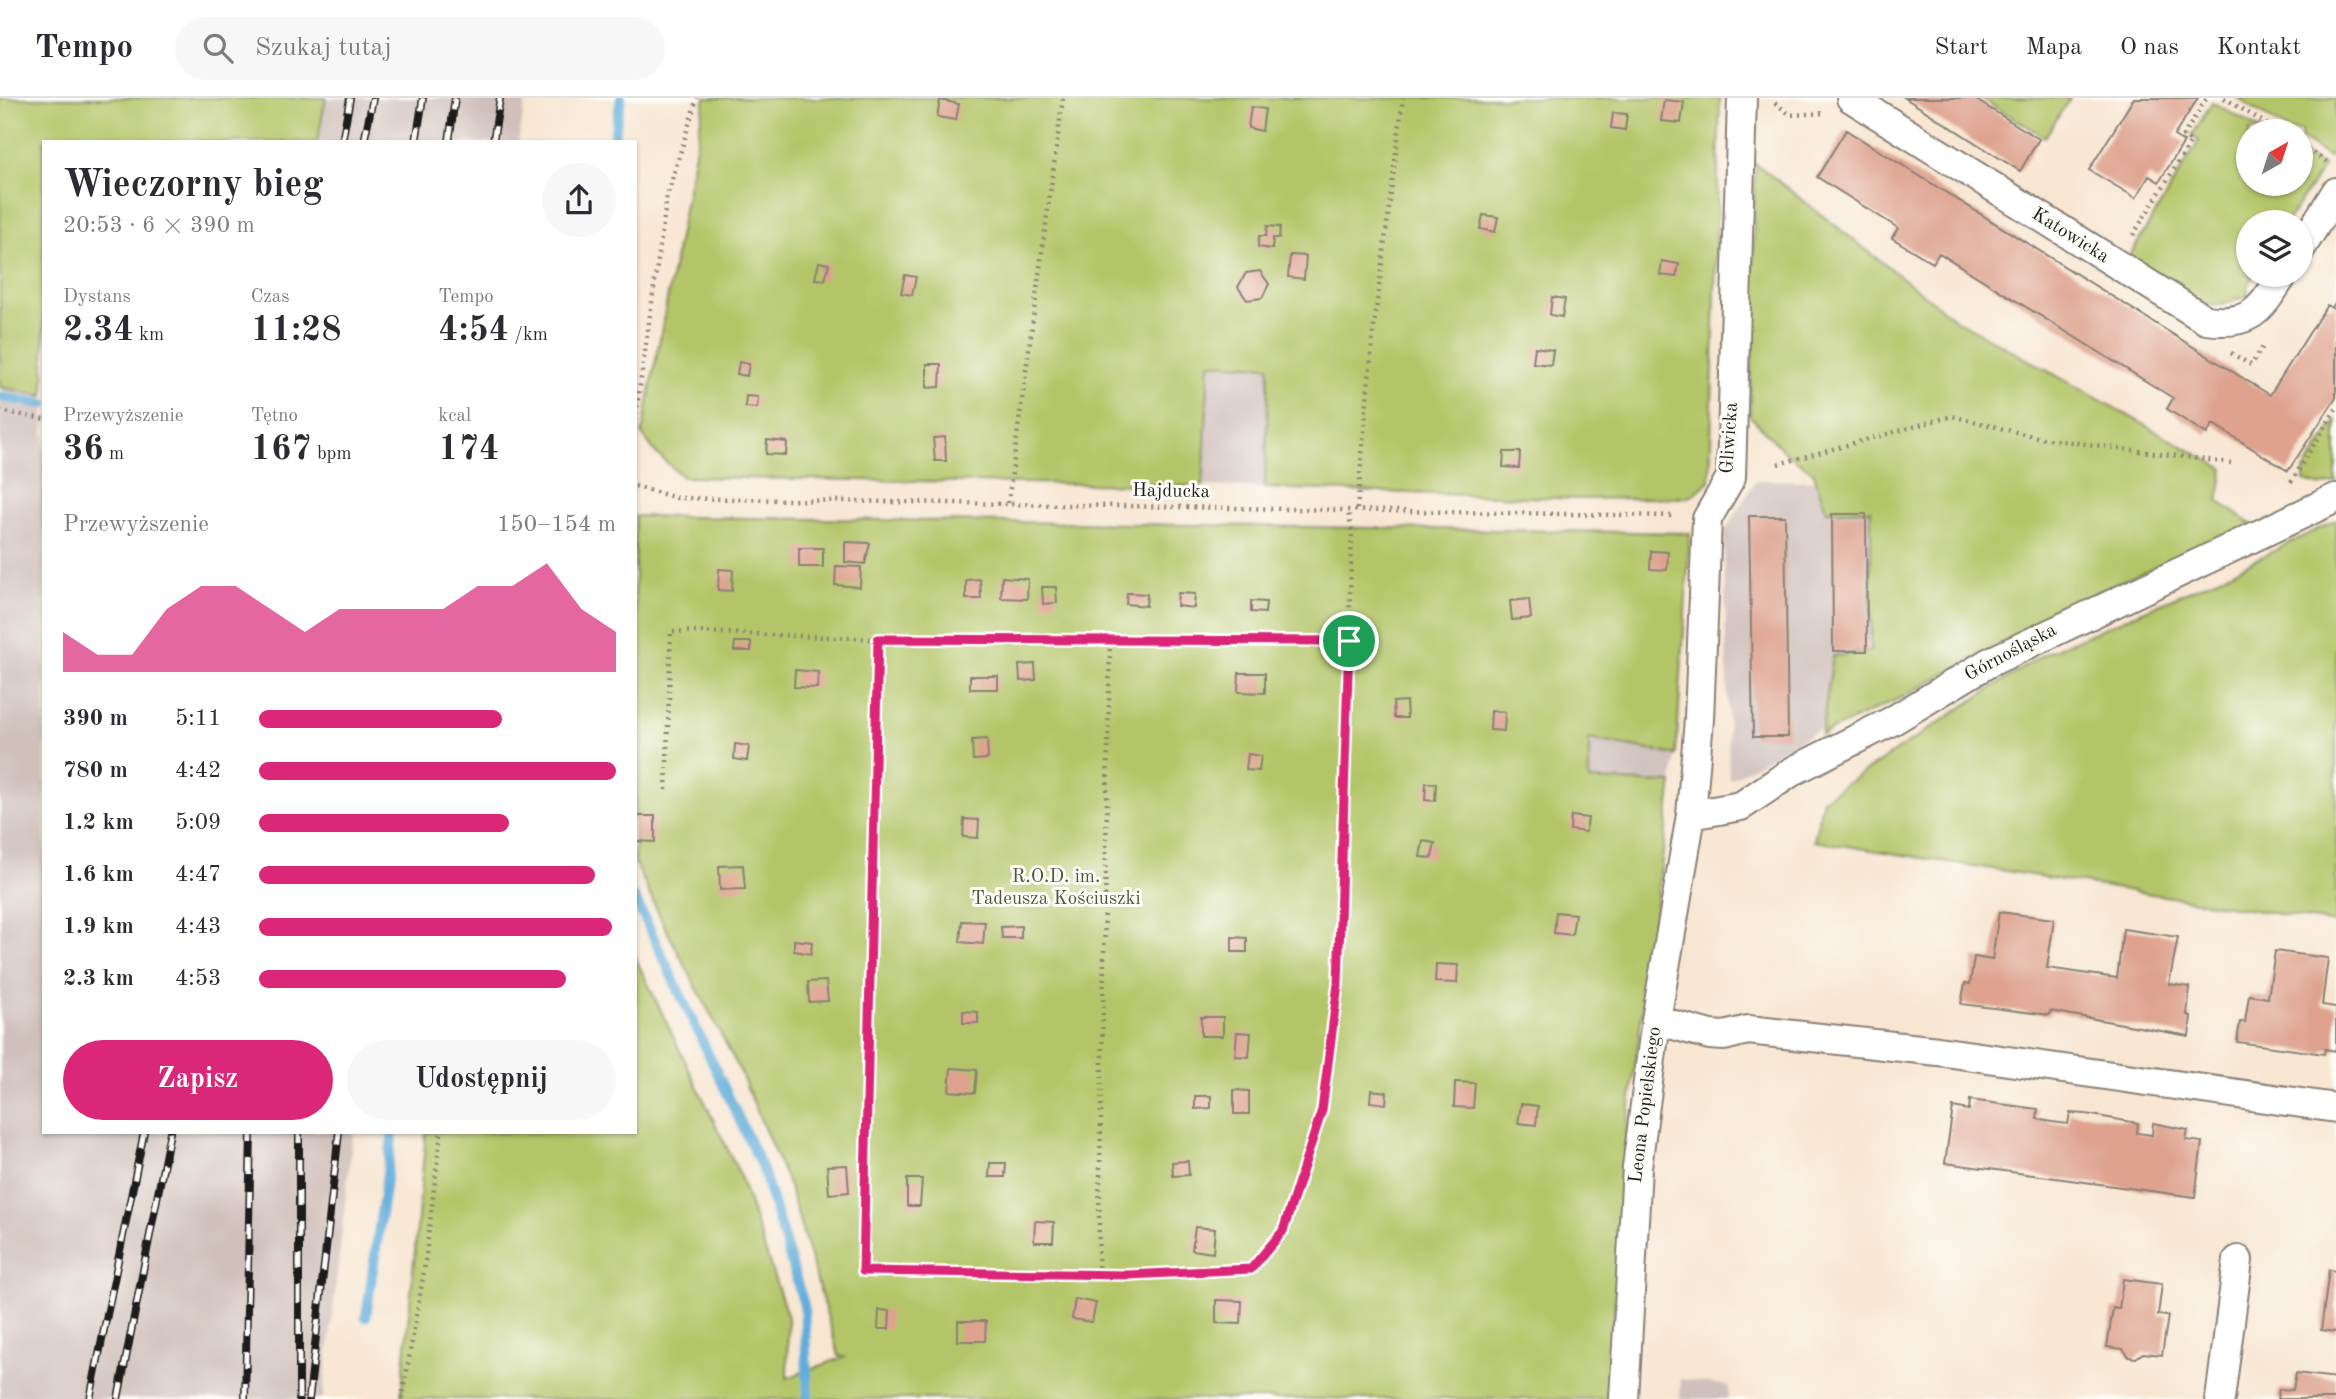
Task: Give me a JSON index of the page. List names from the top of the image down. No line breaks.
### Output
{"streets":{"street":["Katowicka","Gliwicka","Górnośląska","Leona Popielskiego"],"path":["Hajducka"]},"crossings":[["Gliwicka","Hajducka"],["Gliwicka","Górnośląska"],["Gliwicka","Leona Popielskiego"],["Górnośląska","Leona Popielskiego"]],"parks":["R.O.D. im. Tadeusza Kościuszki"],"north":"top right","page":{"header":"Tempo","search":"Szukaj tutaj","nav":["Start","Mapa","O nas","Kontakt"],"heading":["Wieczorny bieg","20:53 · 6 × 390 m"],"stats":[["Dystans","2.34 km"],["Czas","11:28"],["Tempo","4:54 /km"],["Przewyższenie","36 m"],["Tętno","167 bpm"],["kcal","174"]],"chart":["Przewyższenie","150–154 m"],"list":[{"name":"390 m","note":"5:11"},{"name":"780 m","note":"4:42"},{"name":"1.2 km","note":"5:09"},{"name":"1.6 km","note":"4:47"},{"name":"1.9 km","note":"4:43"},{"name":"2.3 km","note":"4:53"}],"buttons":["Zapisz","Udostępnij"]}}
